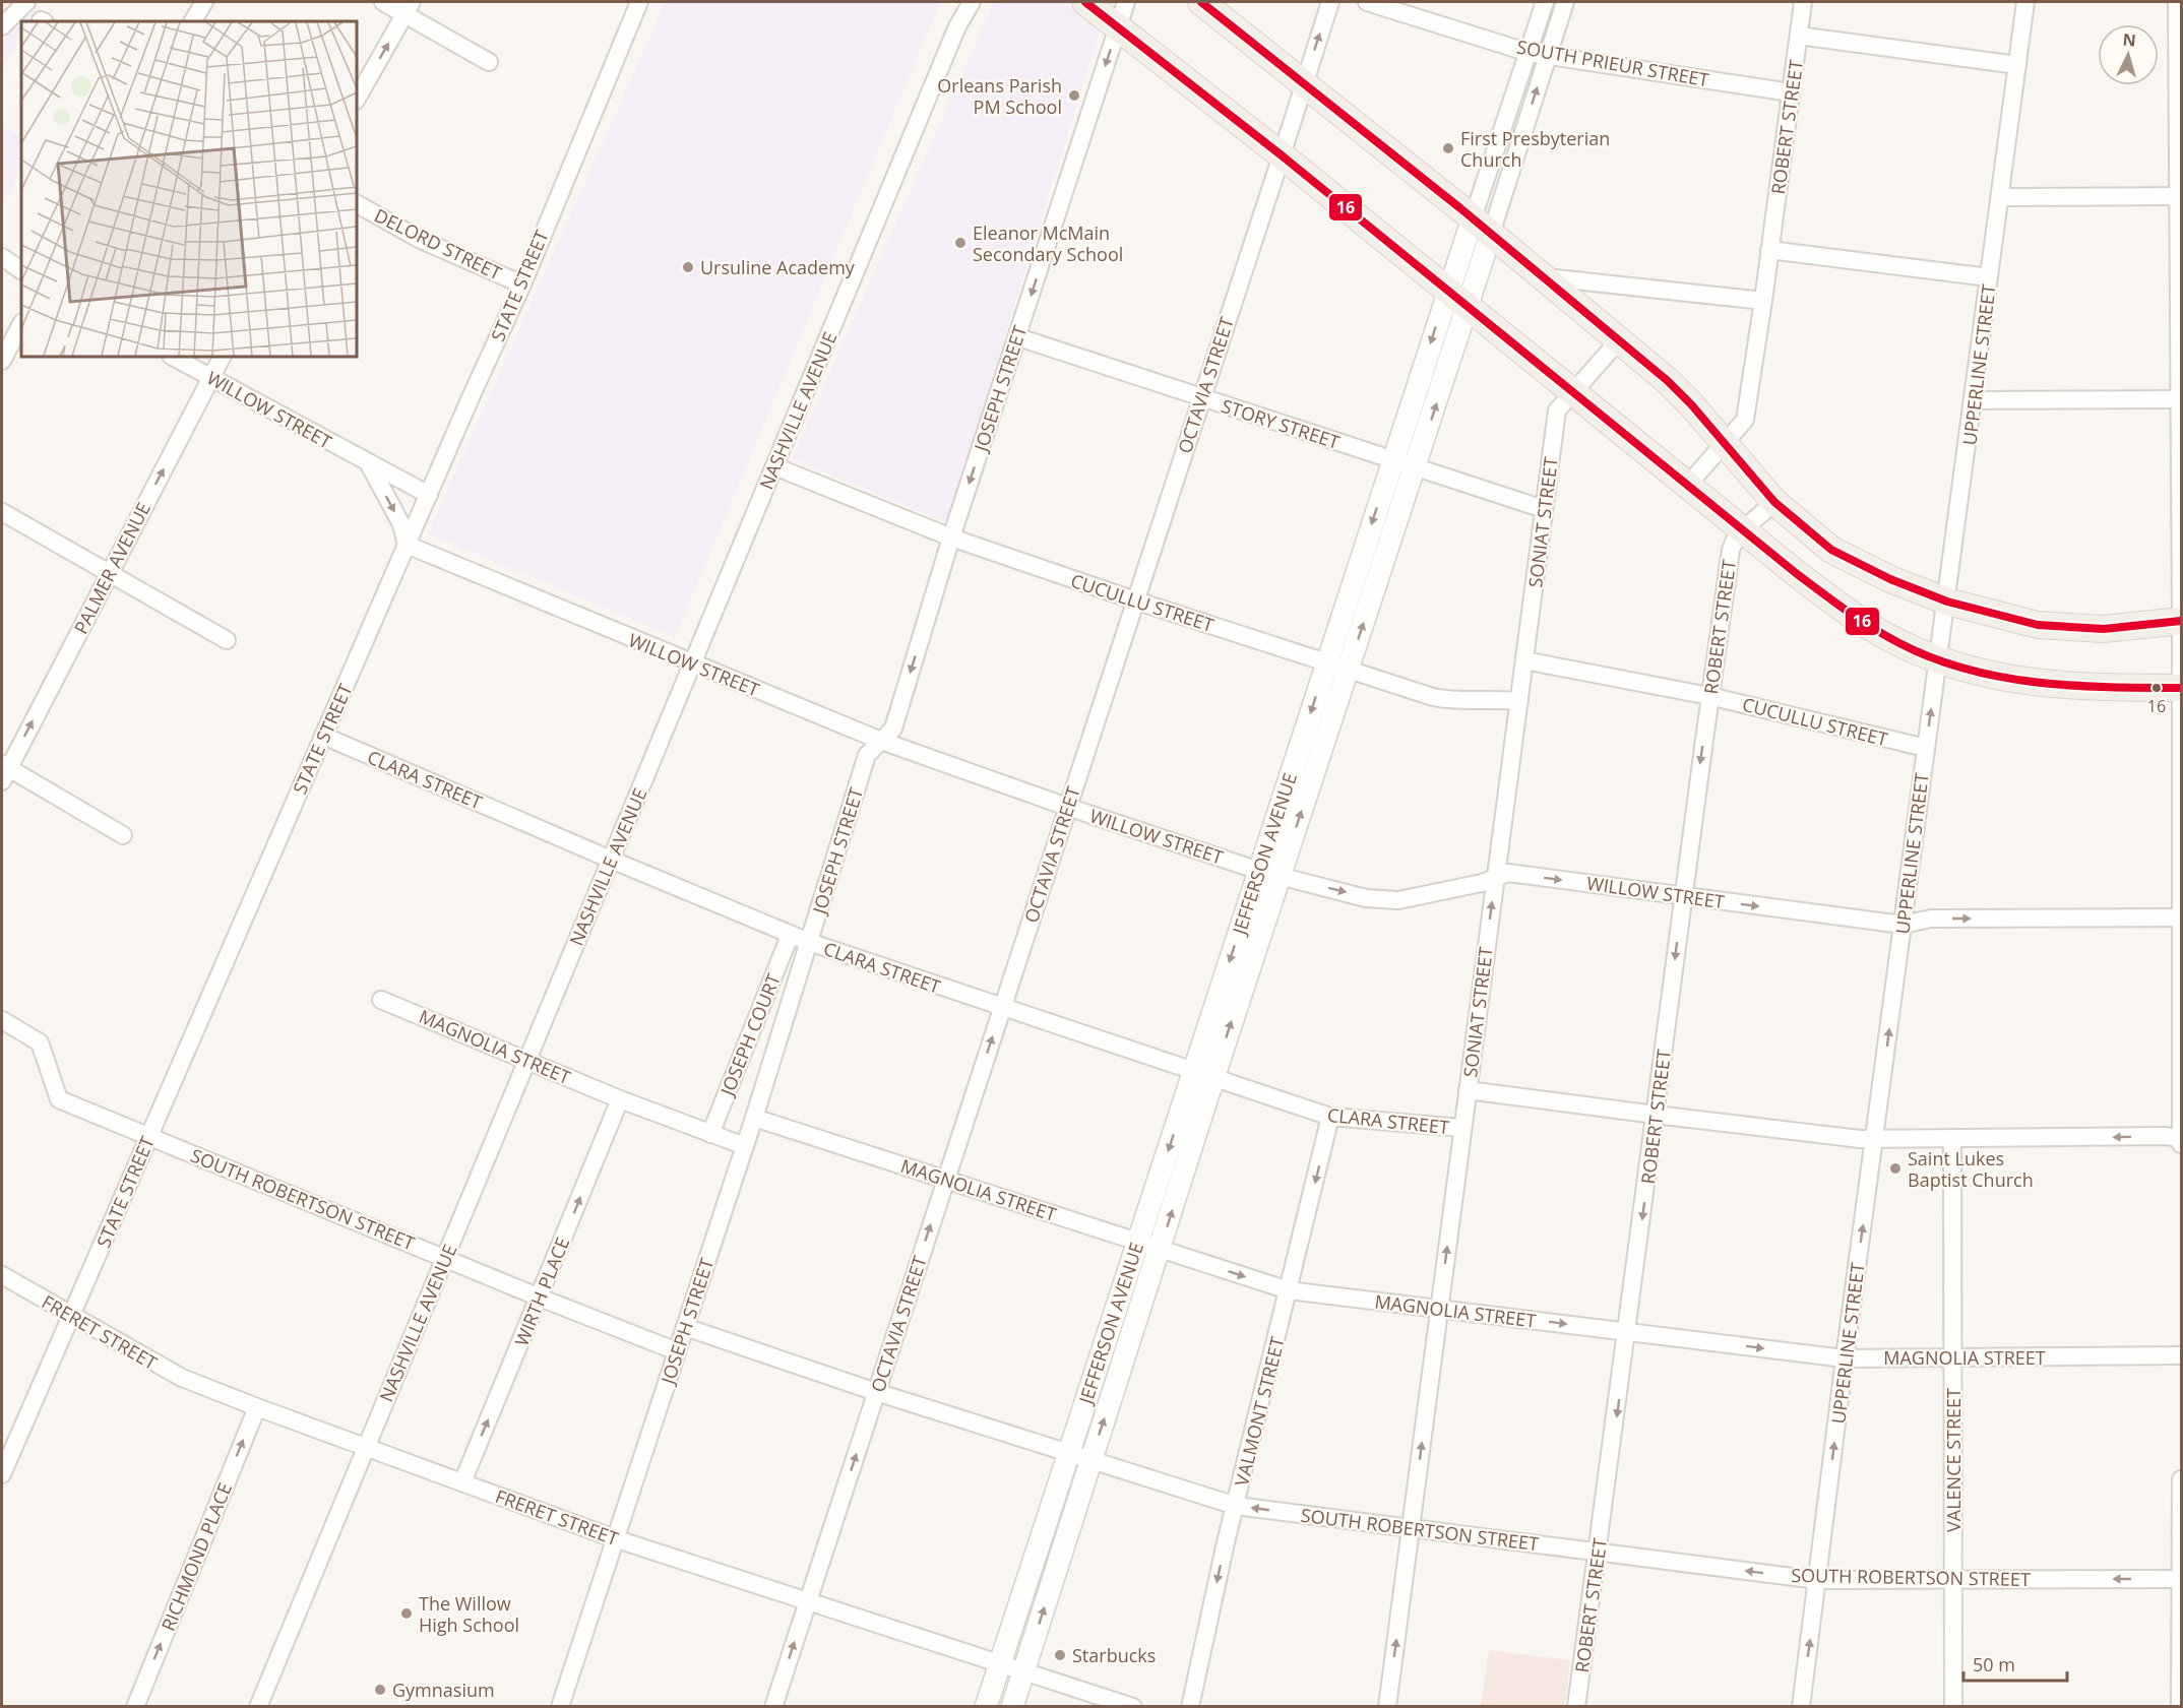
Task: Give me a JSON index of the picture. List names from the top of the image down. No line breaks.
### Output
{"streets":{"street":["SOUTH PRIEUR STREET","ROBERT STREET","DELORD STREET","STATE STREET","UPPERLINE STREET","OCTAVIA STREET","JOSEPH STREET","WILLOW STREET","NASHVILLE AVENUE","STORY STREET","SONIAT STREET","PALMER AVENUE","CUCULLU STREET","CLARA STREET","JEFFERSON AVENUE","JOSEPH COURT","MAGNOLIA STREET","SOUTH ROBERTSON STREET","WIRTH PLACE","FRERET STREET","VALMONT STREET","VALENCE STREET","RICHMOND PLACE"]},"crossings":[["SOUTH PRIEUR STREET","ROBERT STREET"],["SOUTH PRIEUR STREET","JEFFERSON AVENUE"],["ROBERT STREET","WILLOW STREET"],["ROBERT STREET","CUCULLU STREET"],["ROBERT STREET","MAGNOLIA STREET"],["ROBERT STREET","SOUTH ROBERTSON STREET"],["DELORD STREET","STATE STREET"],["STATE STREET","WILLOW STREET"],["STATE STREET","CLARA STREET"],["STATE STREET","SOUTH ROBERTSON STREET"],["STATE STREET","FRERET STREET"],["UPPERLINE STREET","WILLOW STREET"],["UPPERLINE STREET","CUCULLU STREET"],["UPPERLINE STREET","MAGNOLIA STREET"],["UPPERLINE STREET","SOUTH ROBERTSON STREET"],["OCTAVIA STREET","WILLOW STREET"],["OCTAVIA STREET","STORY STREET"],["OCTAVIA STREET","CUCULLU STREET"],["OCTAVIA STREET","CLARA STREET"],["OCTAVIA STREET","MAGNOLIA STREET"],["OCTAVIA STREET","SOUTH ROBERTSON STREET"],["OCTAVIA STREET","FRERET STREET"],["JOSEPH STREET","WILLOW STREET"],["JOSEPH STREET","STORY STREET"],["JOSEPH STREET","CUCULLU STREET"],["JOSEPH STREET","CLARA STREET"],["JOSEPH STREET","MAGNOLIA STREET"],["JOSEPH STREET","SOUTH ROBERTSON STREET"],["JOSEPH STREET","FRERET STREET"],["WILLOW STREET","NASHVILLE AVENUE"],["WILLOW STREET","SONIAT STREET"],["WILLOW STREET","PALMER AVENUE"],["WILLOW STREET","JEFFERSON AVENUE"],["NASHVILLE AVENUE","CUCULLU STREET"],["NASHVILLE AVENUE","CLARA STREET"],["NASHVILLE AVENUE","MAGNOLIA STREET"],["NASHVILLE AVENUE","SOUTH ROBERTSON STREET"],["NASHVILLE AVENUE","FRERET STREET"],["STORY STREET","SONIAT STREET"],["STORY STREET","JEFFERSON AVENUE"],["SONIAT STREET","CUCULLU STREET"],["SONIAT STREET","CLARA STREET"],["SONIAT STREET","MAGNOLIA STREET"],["SONIAT STREET","SOUTH ROBERTSON STREET"],["CUCULLU STREET","JEFFERSON AVENUE"],["CLARA STREET","JEFFERSON AVENUE"],["CLARA STREET","JOSEPH COURT"],["CLARA STREET","VALMONT STREET"],["JEFFERSON AVENUE","MAGNOLIA STREET"],["JEFFERSON AVENUE","SOUTH ROBERTSON STREET"],["JEFFERSON AVENUE","FRERET STREET"],["JOSEPH COURT","MAGNOLIA STREET"],["MAGNOLIA STREET","WIRTH PLACE"],["MAGNOLIA STREET","VALMONT STREET"],["MAGNOLIA STREET","VALENCE STREET"],["SOUTH ROBERTSON STREET","WIRTH PLACE"],["SOUTH ROBERTSON STREET","VALMONT STREET"],["SOUTH ROBERTSON STREET","VALENCE STREET"],["WIRTH PLACE","FRERET STREET"],["FRERET STREET","RICHMOND PLACE"]],"one_way":["ROBERT STREET","UPPERLINE STREET","OCTAVIA STREET","JOSEPH STREET","WILLOW STREET","SONIAT STREET","PALMER AVENUE","WIRTH PLACE","VALMONT STREET","RICHMOND PLACE"],"places":["Orleans Parish PM School","First Presbyterian Church","Eleanor McMain Secondary School","Ursuline Academy","16","Saint Lukes Baptist Church","The Willow High School","Starbucks","Gymnasium"],"lines":["transit line 16"],"scale_bar":"50 m","north":"top"}
